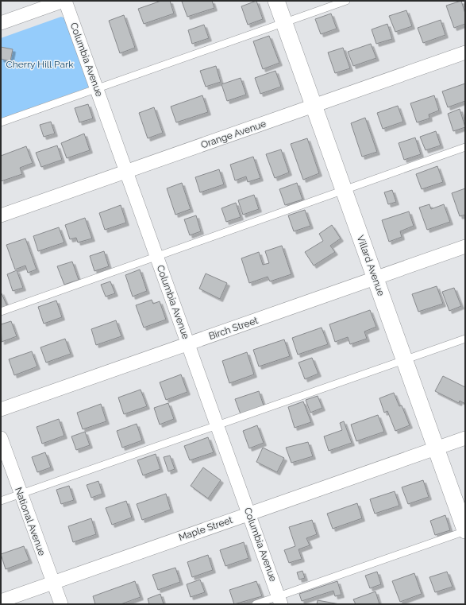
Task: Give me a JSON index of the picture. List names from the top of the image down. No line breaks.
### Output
{"streets":{"street":["Columbia Avenue","Orange Avenue","Villard Avenue","Birch Street","National Avenue","Maple Street"]},"crossings":[["Columbia Avenue","Orange Avenue"],["Columbia Avenue","Birch Street"],["Columbia Avenue","Maple Street"],["Orange Avenue","Villard Avenue"],["Villard Avenue","Birch Street"],["Villard Avenue","Maple Street"],["National Avenue","Maple Street"]],"parks":["Cherry Hill Park"]}
